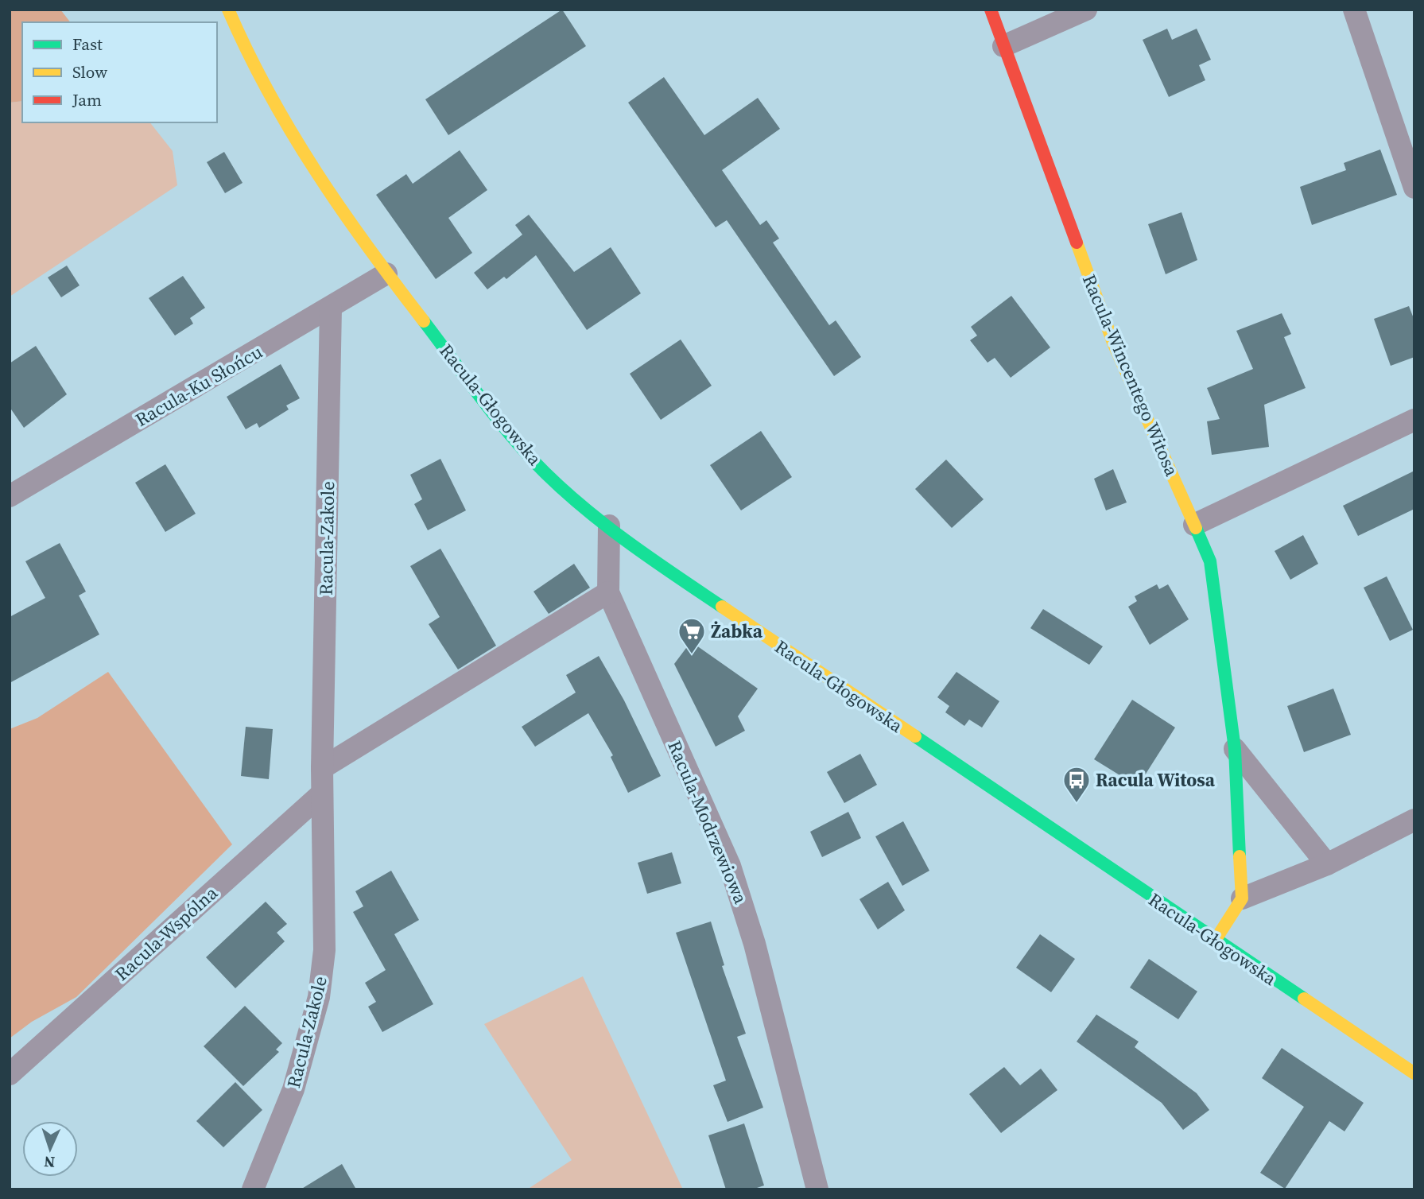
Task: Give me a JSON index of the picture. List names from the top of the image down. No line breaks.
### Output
{"streets":{"street":["Racula-Wincentego Witosa","Racula-Ku Słońcu","Racula-Głogowska","Racula-Zakole","Racula-Modrzewiowa","Racula-Wspólna"]},"crossings":[["Racula-Ku Słońcu","Racula-Głogowska"],["Racula-Ku Słońcu","Racula-Zakole"],["Racula-Głogowska","Racula-Modrzewiowa"],["Racula-Zakole","Racula-Wspólna"]],"places":{"supermarket":["Żabka"],"bus stop":["Racula Witosa"]},"legend":["Fast","Slow","Jam"],"north":"bottom"}
